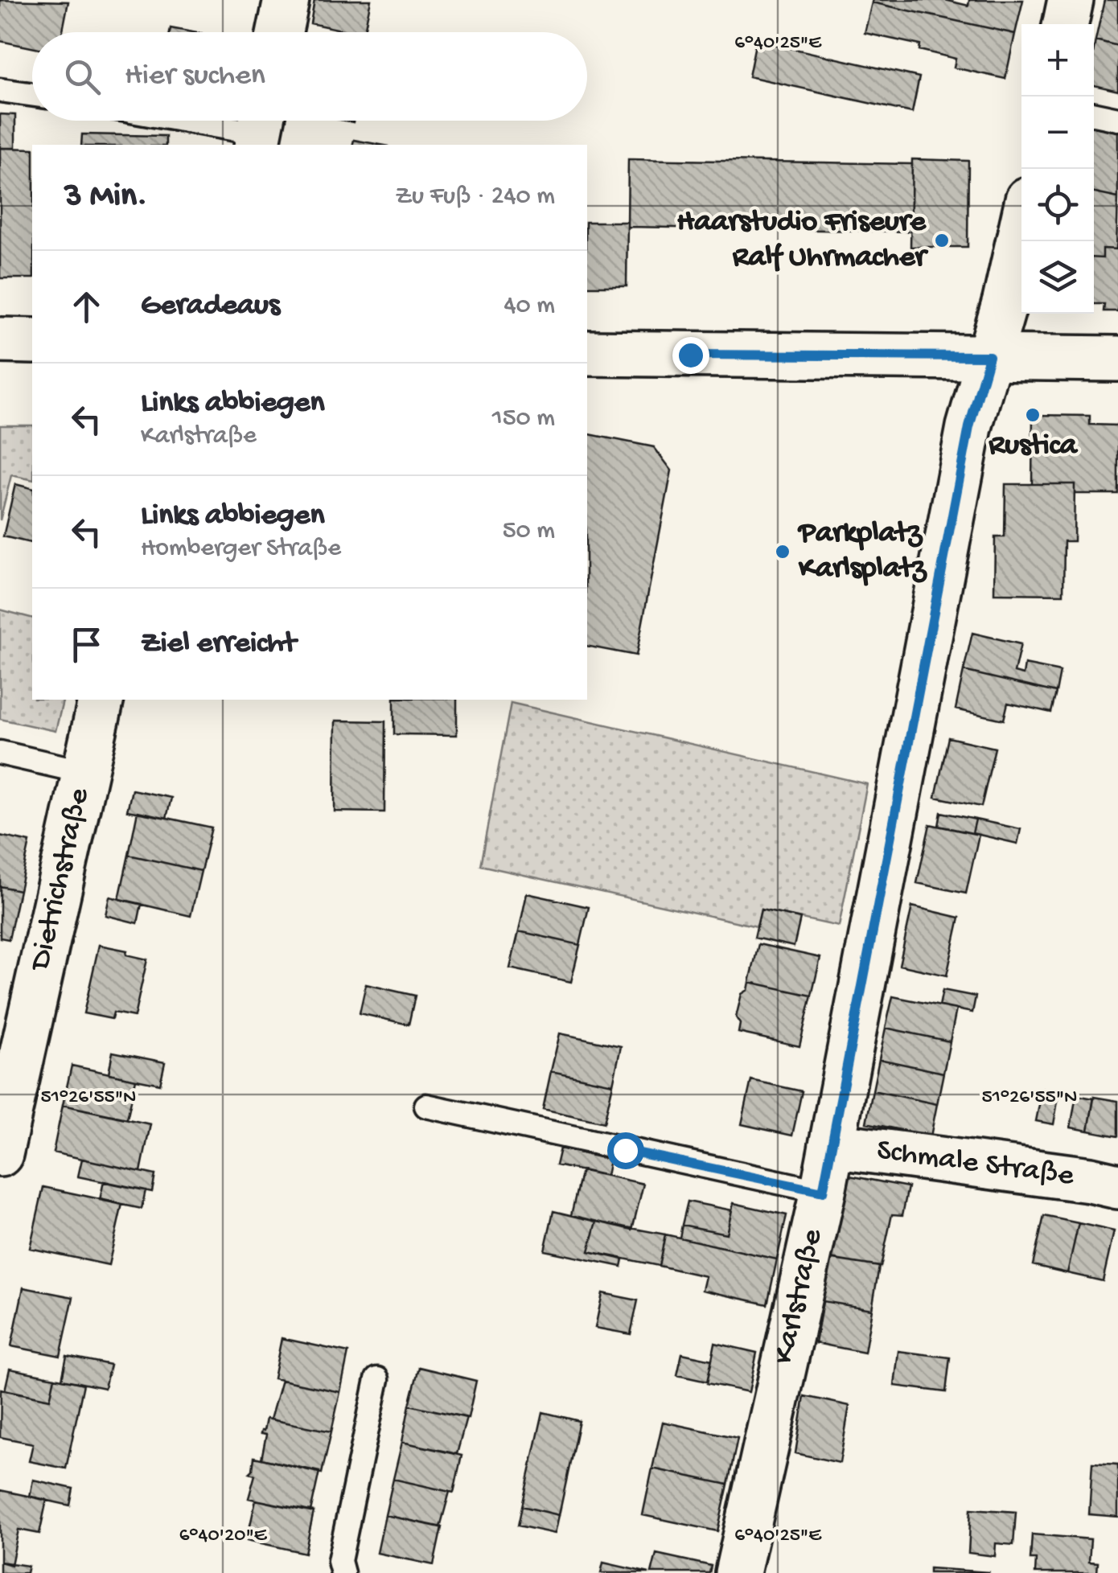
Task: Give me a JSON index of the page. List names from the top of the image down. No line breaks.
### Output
{"streets":{"street":["Dietrichstraße","Schmale Straße","Karlstraße"]},"crossings":[["Schmale Straße","Karlstraße"]],"places":["Haarstudio Friseure Ralf Uhrmacher","Rustica","Parkplatz Karlsplatz"],"page":{"map_buttons":["+","−"],"search":"Hier suchen","heading":["3 Min.","Zu Fuß · 240 m"],"list":[["Geradeaus","40 m"],["Links abbiegen","Karlstraße","150 m"],["Links abbiegen","Homberger Straße","50 m"],"Ziel erreicht"]},"coordinates":["6°40'25\"E","51°26'55\"N","6°40'20\"E"]}
